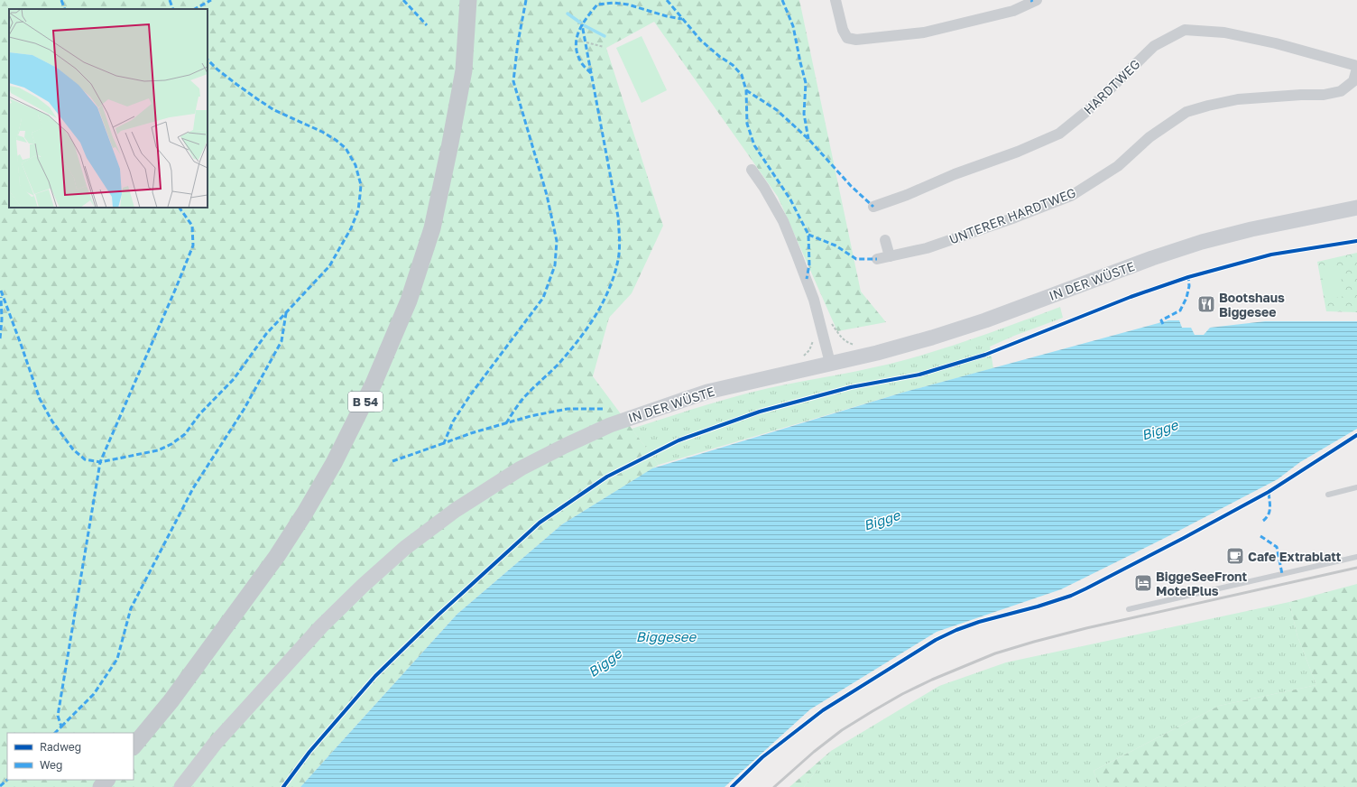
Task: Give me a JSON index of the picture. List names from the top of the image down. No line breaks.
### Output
{"streets":{"main road":["IN DER WÜSTE","B 54"],"street":["HARDTWEG","UNTERER HARDTWEG"]},"crossings":[["HARDTWEG","UNTERER HARDTWEG"]],"water":["Bigge","Biggesee"],"places":{"restaurant":["Bootshaus Biggesee"],"cafe":["Cafe Extrablatt"],"hotel":["BiggeSeeFront MotelPlus"]},"legend":["Radweg","Weg"]}
